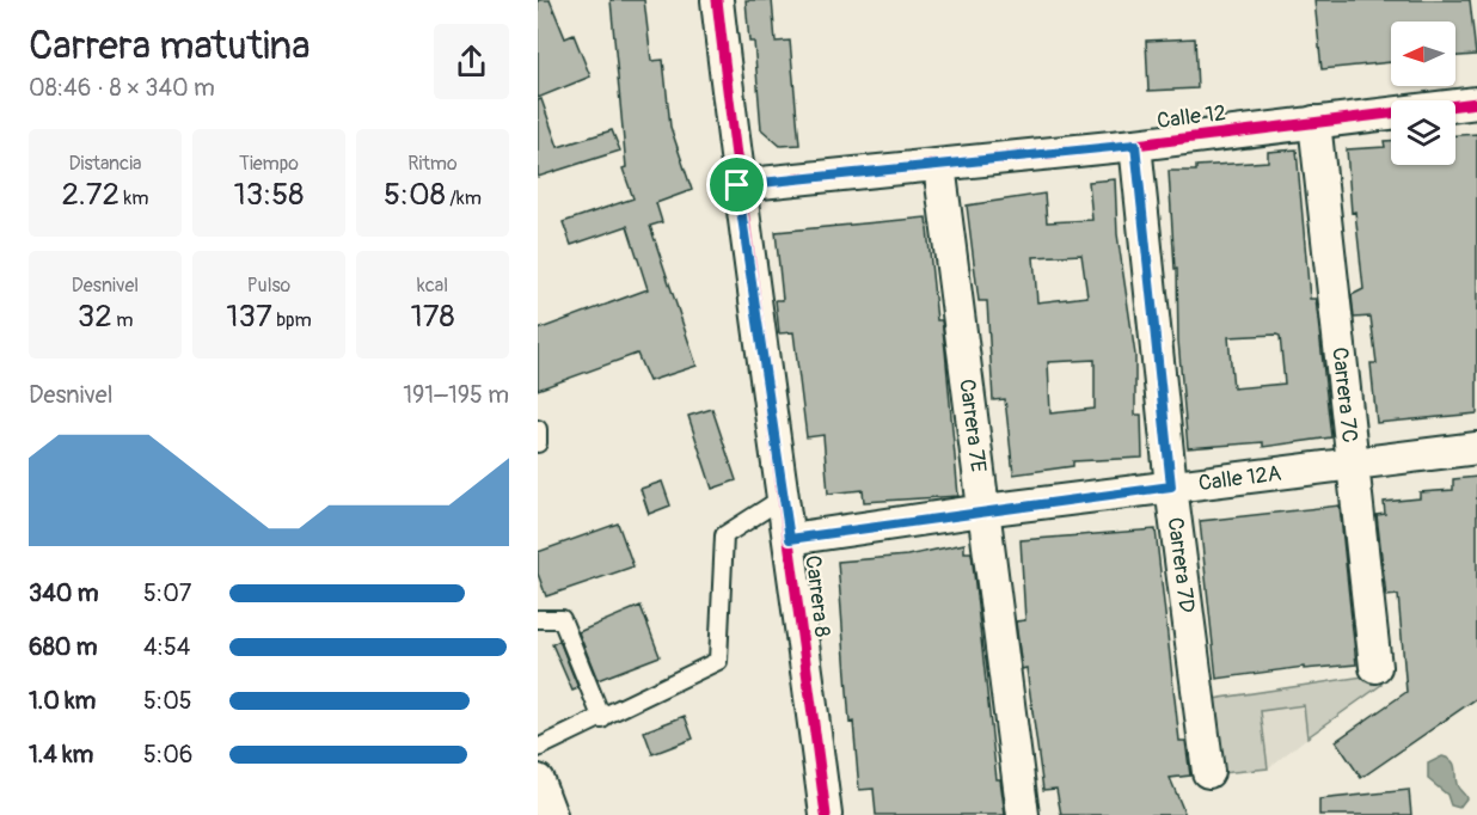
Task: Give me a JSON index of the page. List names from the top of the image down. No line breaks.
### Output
{"streets":{"street":["Calle 12","Carrera 7C","Carrera 7E","Calle 12A","Carrera 7D","Carrera 8"]},"crossings":[["Calle 12","Carrera 7C"],["Calle 12","Carrera 7E"],["Calle 12","Carrera 7D"],["Calle 12","Carrera 8"],["Carrera 7C","Calle 12A"],["Carrera 7E","Calle 12A"],["Calle 12A","Carrera 7D"],["Calle 12A","Carrera 8"]],"north":"left","page":{"heading":["Carrera matutina","08:46 · 8 × 340 m"],"stats":[["Distancia","2.72 km"],["Tiempo","13:58"],["Ritmo","5:08 /km"],["Desnivel","32 m"],["Pulso","137 bpm"],["kcal","178"]],"chart":["Desnivel","191–195 m"],"list":[{"name":"340 m","note":"5:07"},{"name":"680 m","note":"4:54"},{"name":"1.0 km","note":"5:05"},{"name":"1.4 km","note":"5:06"}]}}
